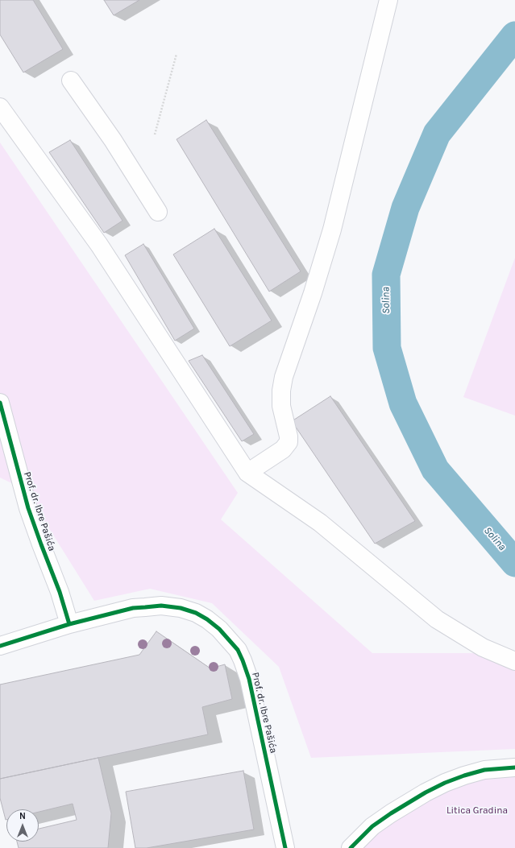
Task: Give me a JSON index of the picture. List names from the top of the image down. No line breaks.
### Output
{"streets":{"street":["Prof. dr. Ibre Pašića"]},"water":["Solina"],"parks":["Litica Gradina"],"north":"top"}
